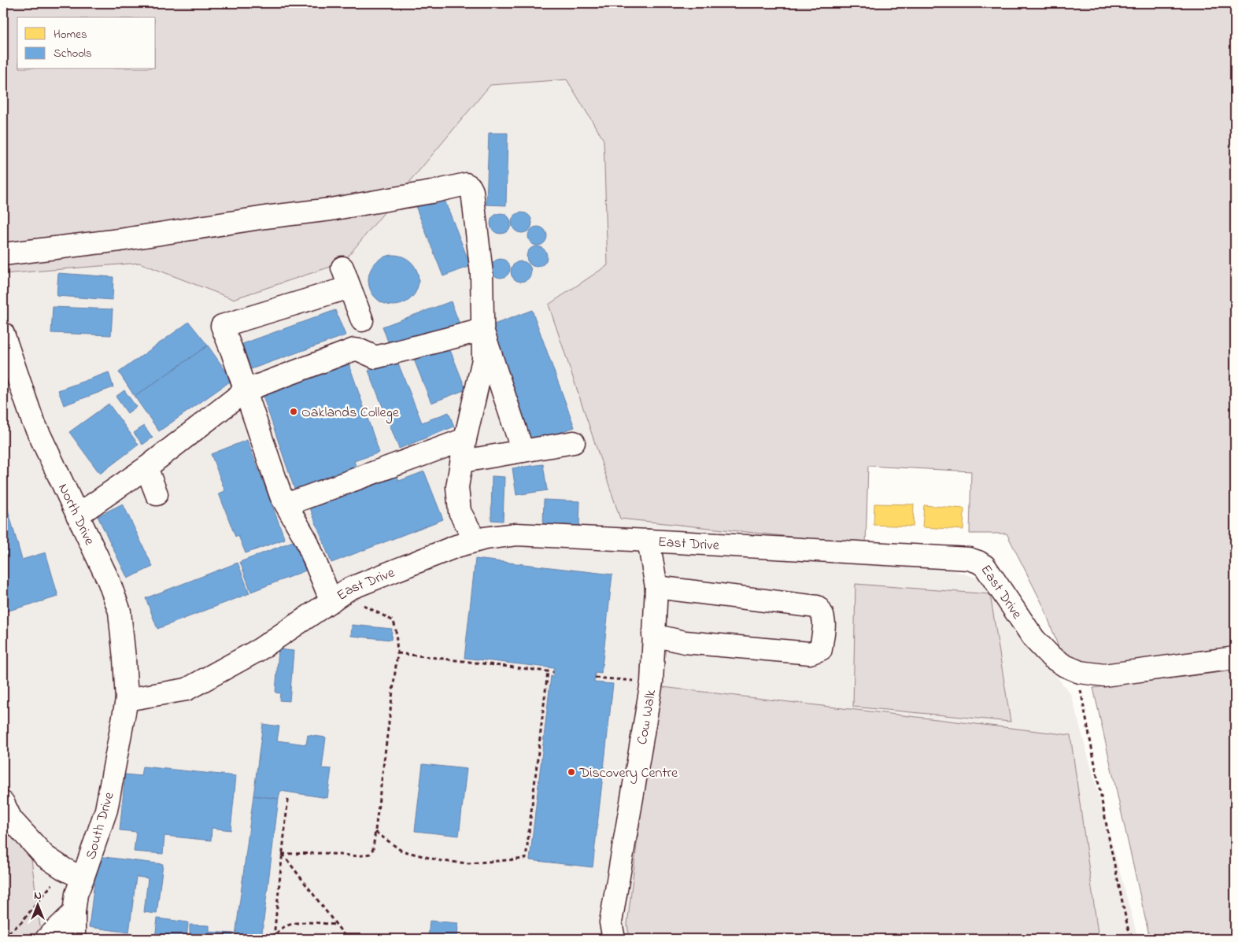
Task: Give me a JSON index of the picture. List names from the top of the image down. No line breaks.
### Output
{"streets":{"lane":["North Drive","East Drive","Cow Walk","South Drive"]},"crossings":[["North Drive","East Drive"],["North Drive","South Drive"],["East Drive","Cow Walk"],["East Drive","South Drive"]],"places":["Oaklands College","Discovery Centre"],"legend":["Homes","Schools"],"north":"top"}
